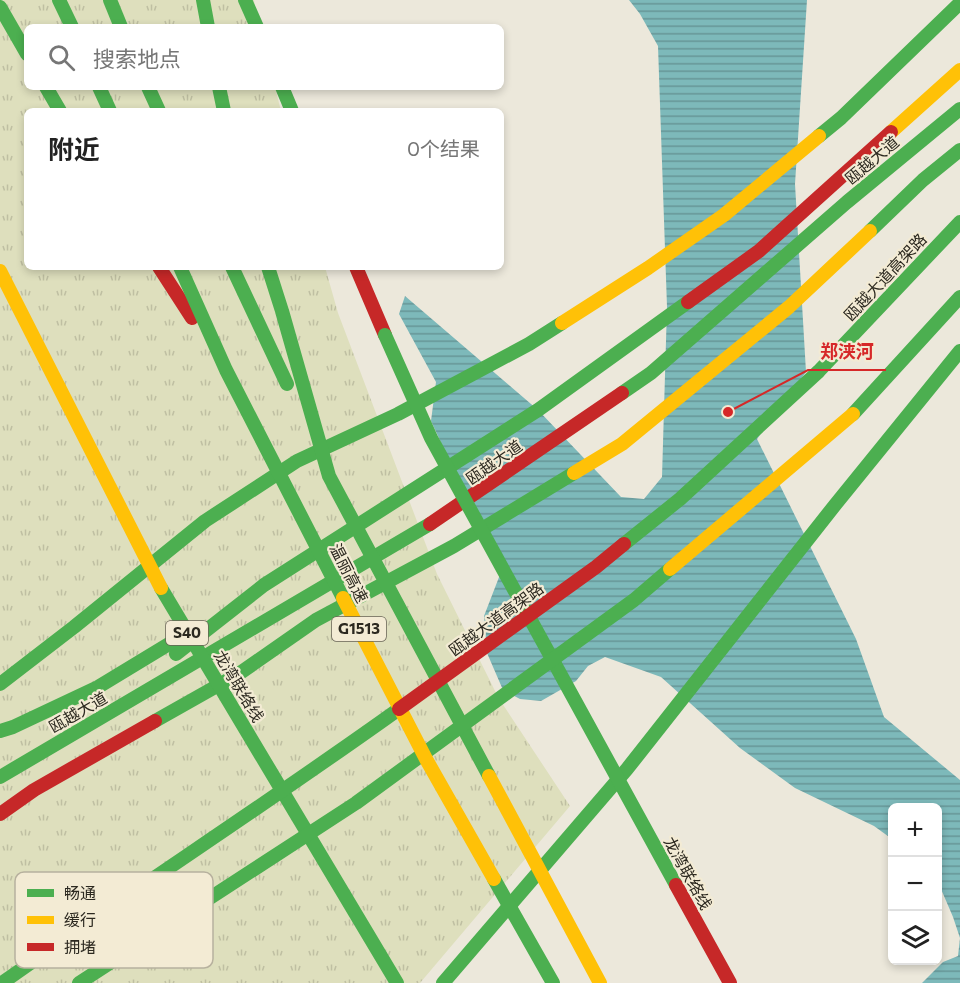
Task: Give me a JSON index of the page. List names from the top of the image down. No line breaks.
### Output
{"streets":{"highway":["瓯越大道","瓯越大道高架路","温丽高速","G1513","S40","龙湾联络线"]},"places":["郑浃河"],"legend":["畅通","缓行","拥堵"],"page":{"search":"搜索地点","heading":["附近","0个结果"],"map_buttons":["+","−"]}}
